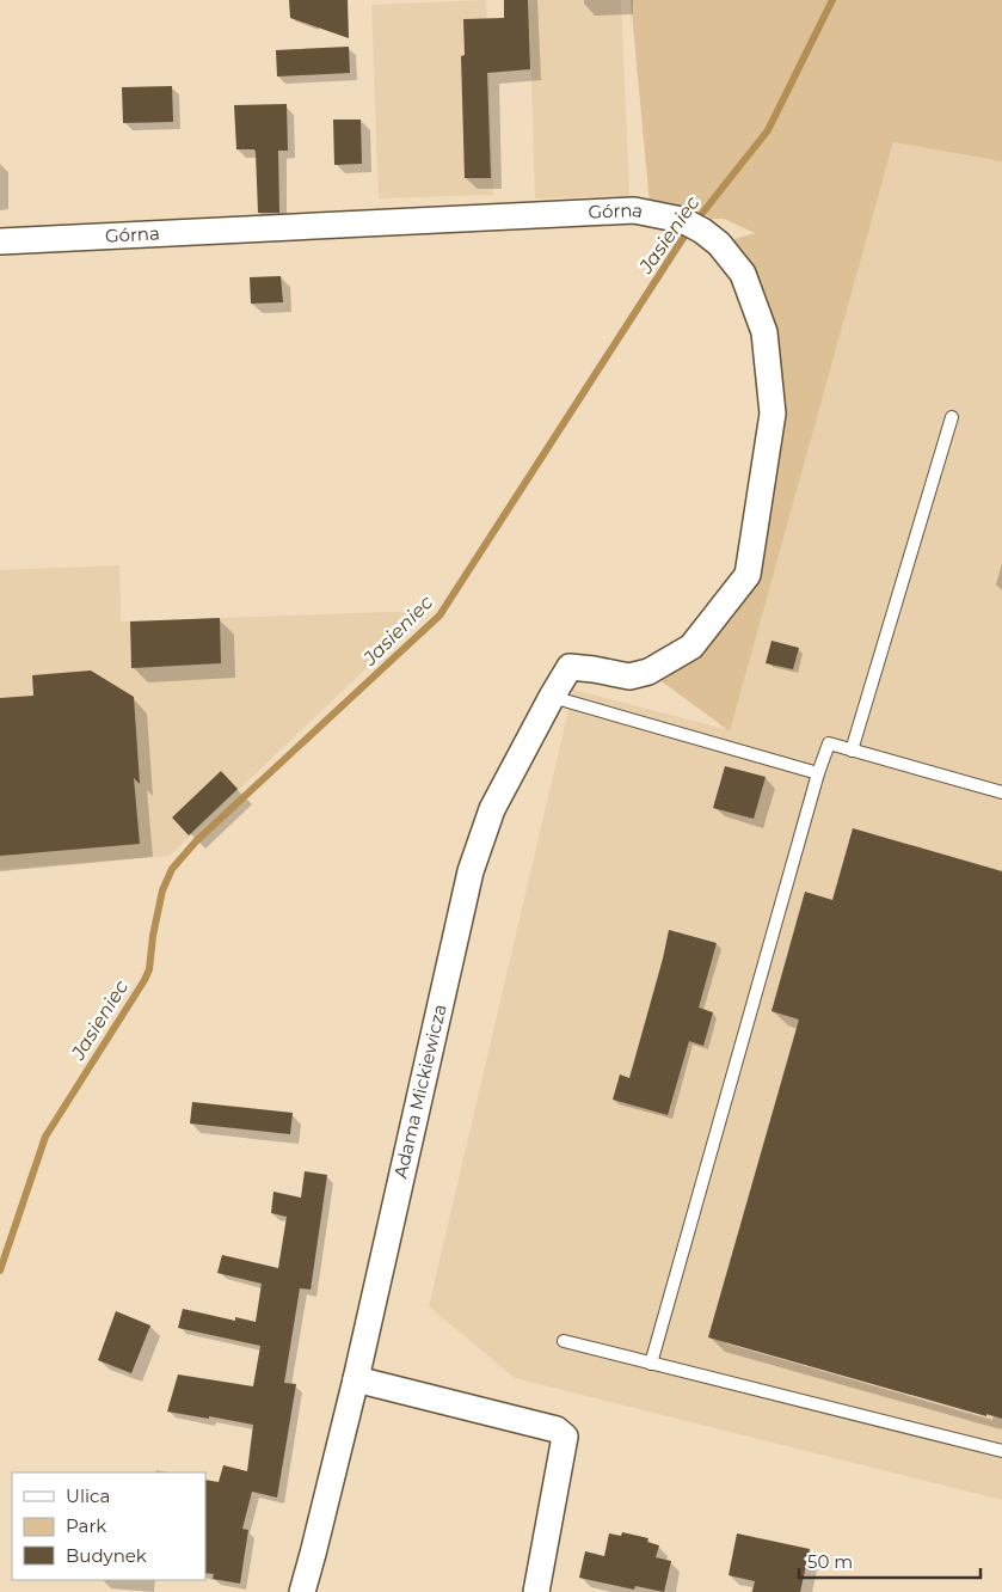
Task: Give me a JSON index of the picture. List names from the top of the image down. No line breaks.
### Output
{"streets":{"street":["Górna","Adama Mickiewicza"]},"crossings":[["Górna","Adama Mickiewicza"]],"water":["Jasieniec"],"legend":["Ulica","Park","Budynek"],"scale_bar":"50 m"}
